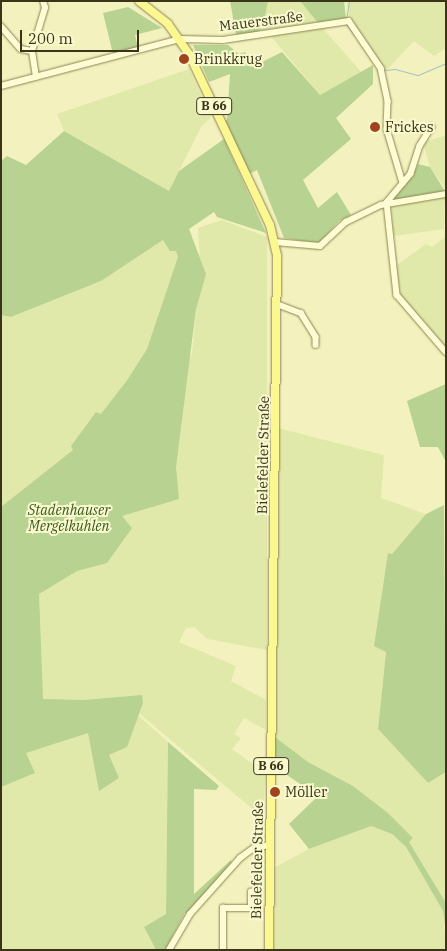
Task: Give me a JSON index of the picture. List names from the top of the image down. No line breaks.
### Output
{"streets":{"main road":["B 66","Bielefelder Straße"],"street":["Mauerstraße"]},"crossings":[["Mauerstraße","Bielefelder Straße"]],"parks":["Stadenhauser Mergelkuhlen"],"places":["Brinkkrug","Frickes","Möller"],"scale_bar":"200 m"}
